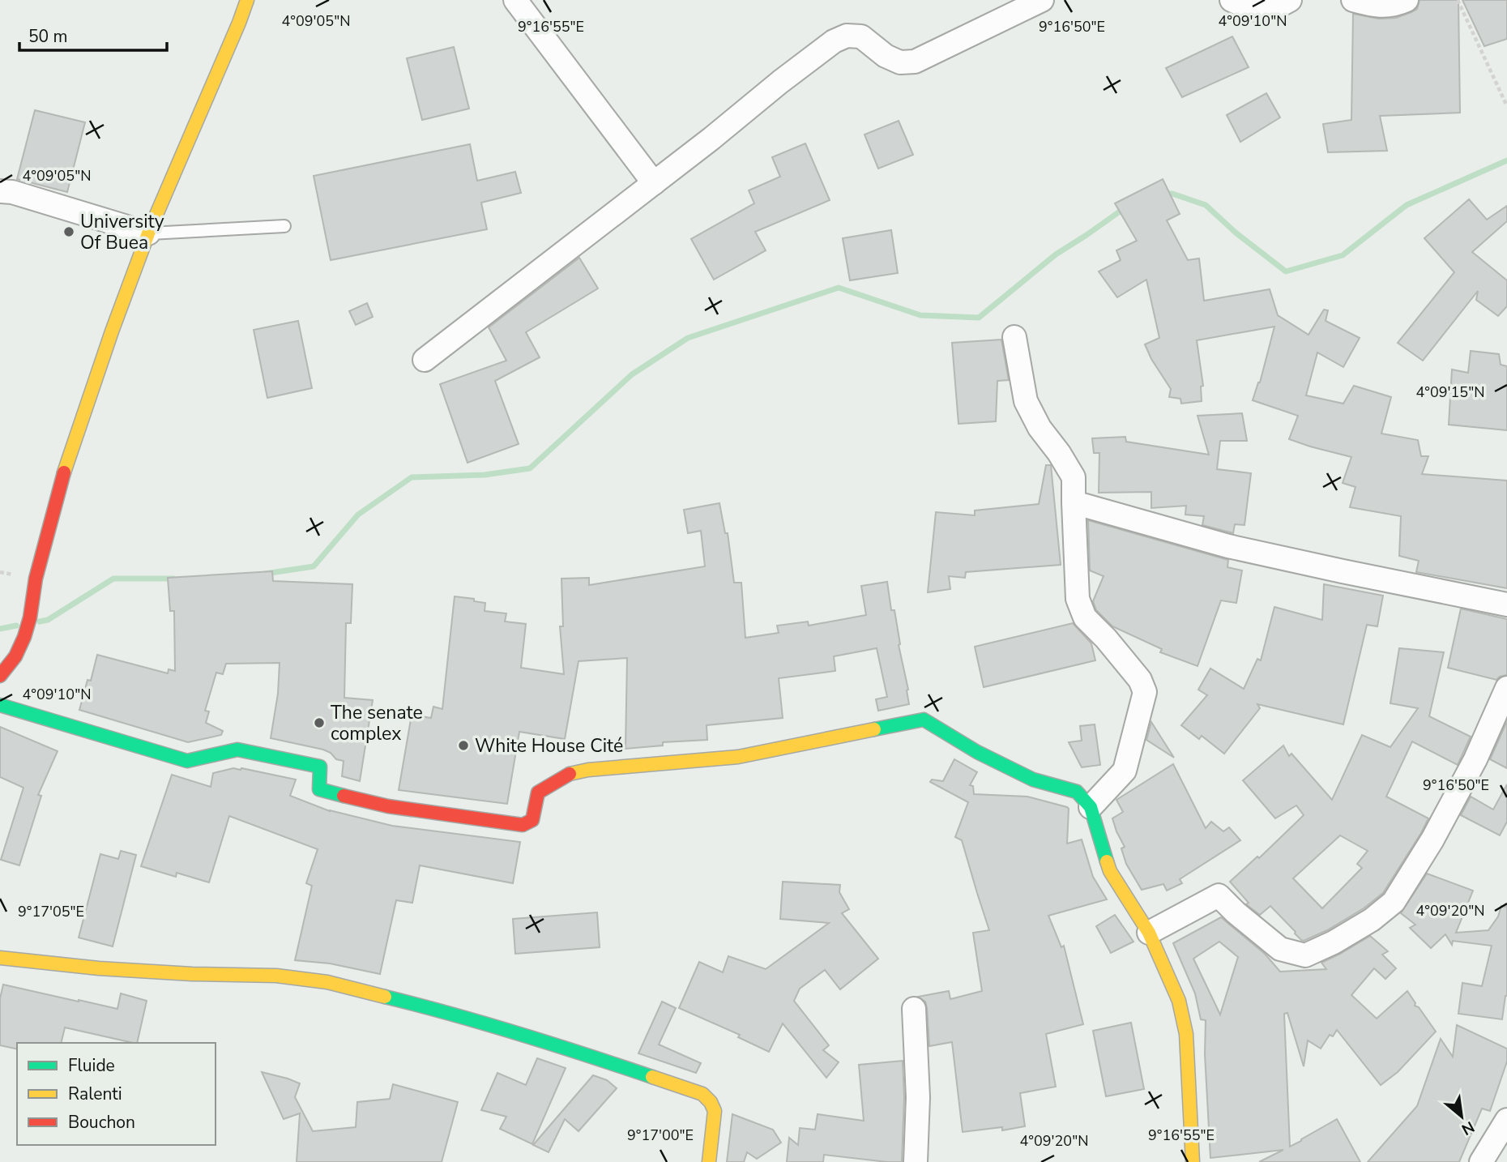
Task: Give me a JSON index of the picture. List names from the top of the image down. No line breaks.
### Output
{"places":["University Of Buea","The senate complex","White House Cité"],"legend":["Fluide","Ralenti","Bouchon"],"scale_bar":"50 m","north":"bottom right","coordinates":["4°09'10\"N","4°09'05\"N","9°16'55\"E","9°16'50\"E","4°09'15\"N","4°09'20\"N","9°17'05\"E","9°17'00\"E"]}
